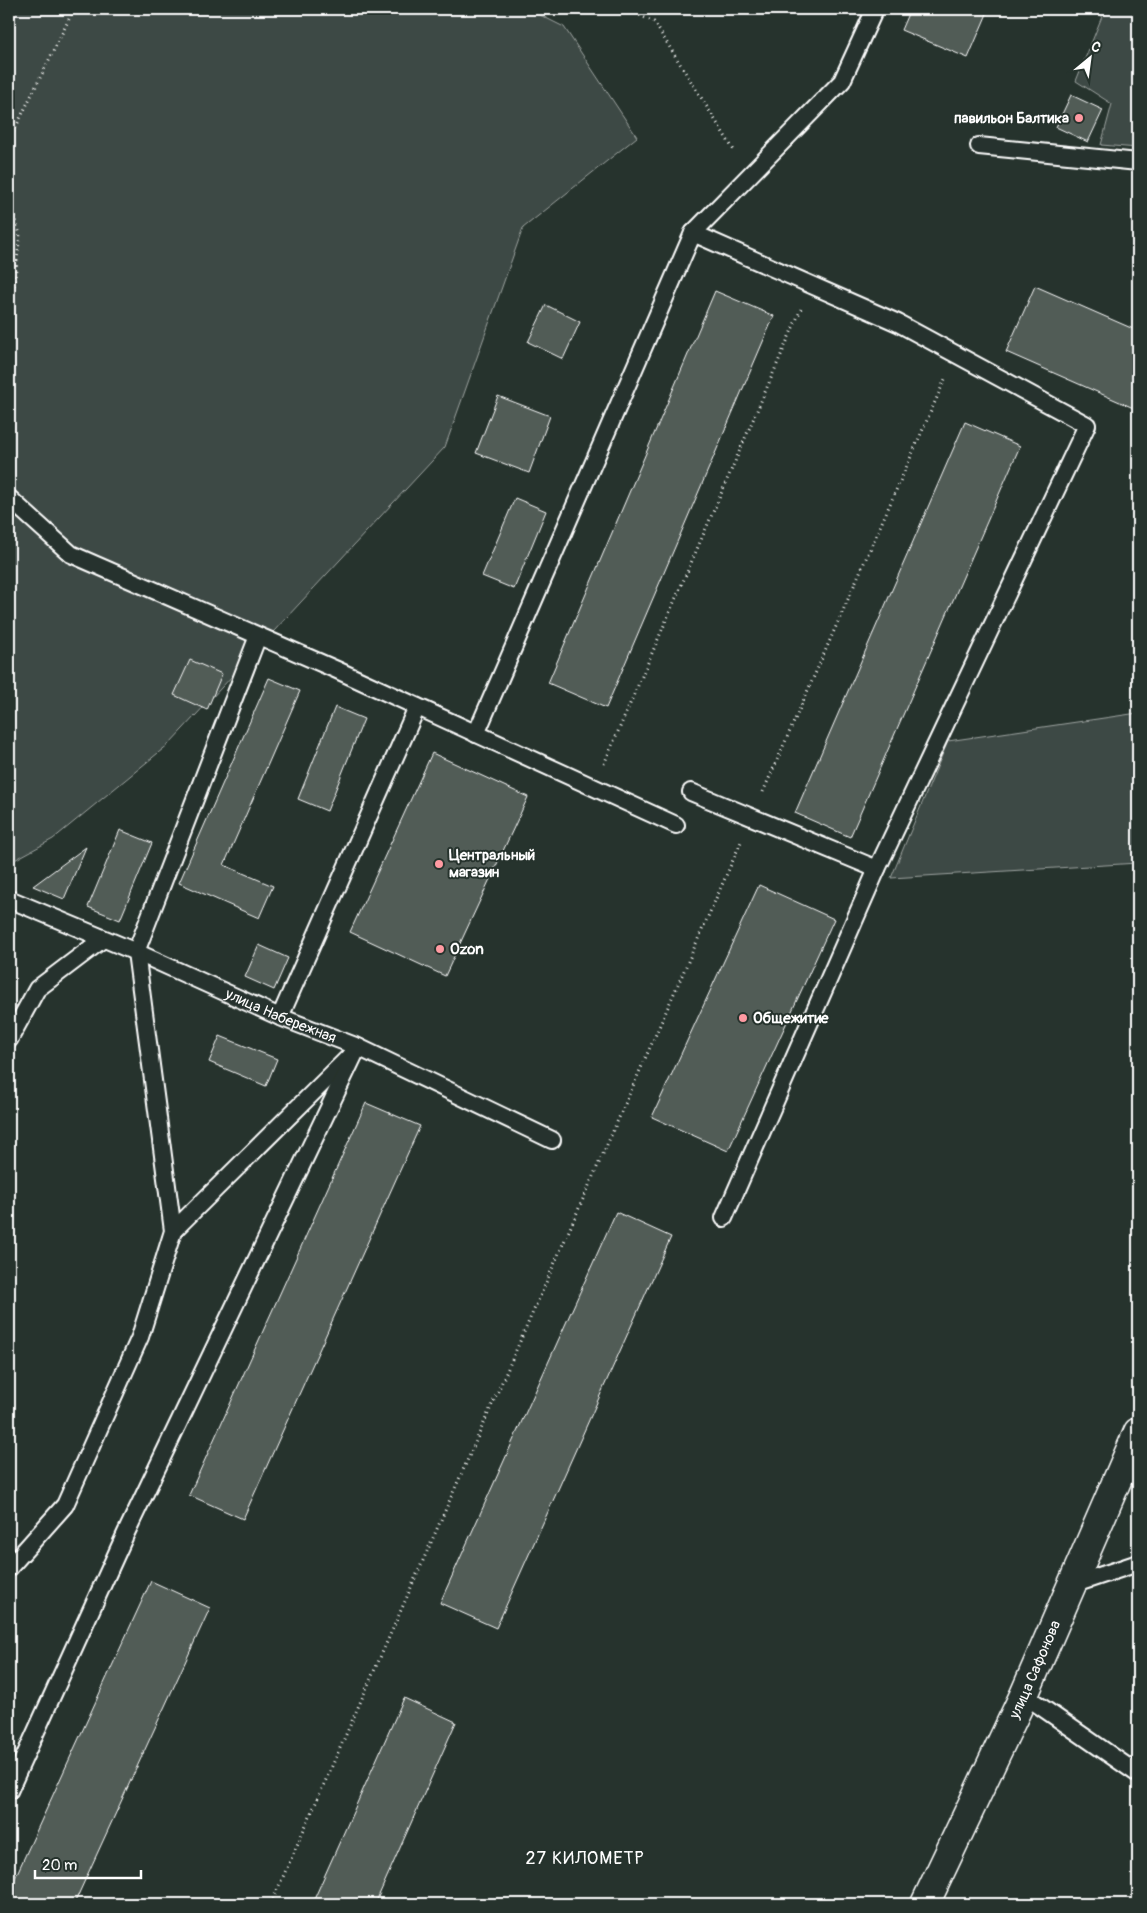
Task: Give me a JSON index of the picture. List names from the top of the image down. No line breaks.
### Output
{"streets":{"street":["улица Сафонова"],"lane":["улица Набережная"]},"districts":["27 КИЛОМЕТР"],"places":["павильон Балтика","Центральный магазин","Ozon","Общежитие"],"scale_bar":"20 m","north":"top right"}
